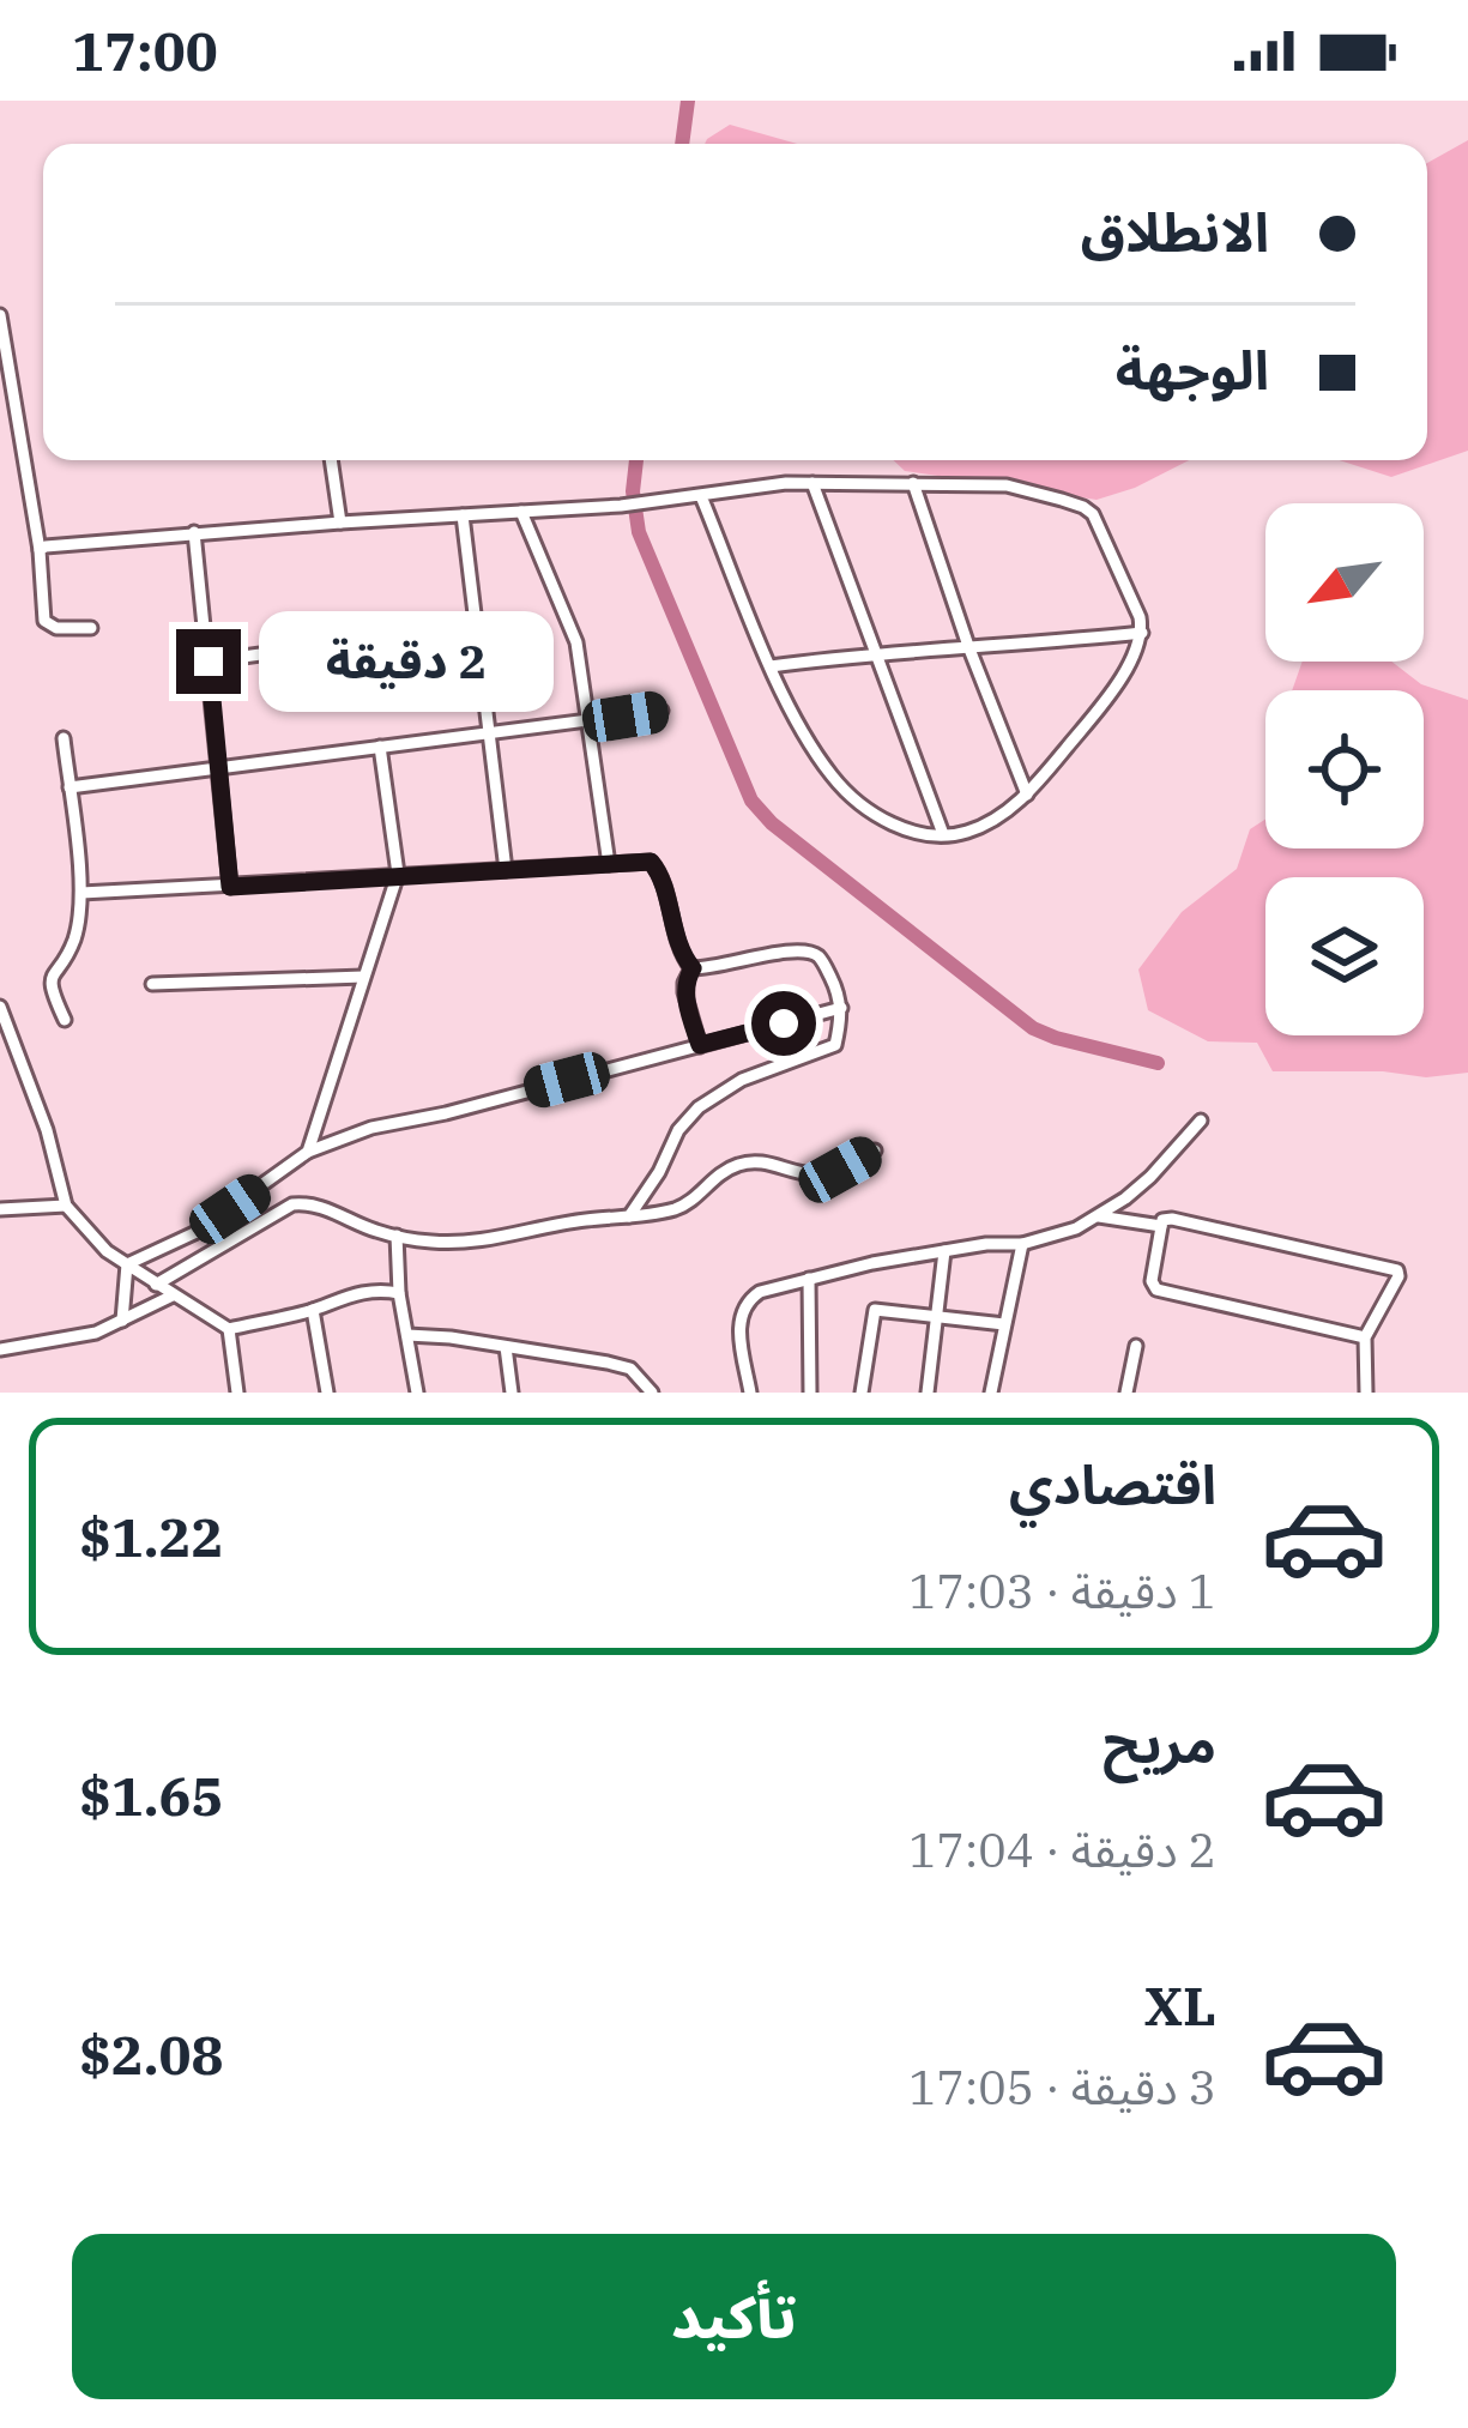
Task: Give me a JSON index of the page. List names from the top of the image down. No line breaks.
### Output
{"north":"bottom left","page":{"status":"17:00","banner":["الانطلاق","الوجهة"],"bubble":"2 دقيقة","list":[{"name":"اقتصادي","note":"1 دقيقة · 17:03","value":"$1.22"},{"name":"مريح","note":"2 دقيقة · 17:04","value":"$1.65"},{"name":"XL","note":"3 دقيقة · 17:05","value":"$2.08"}],"buttons":"تأكيد"}}
